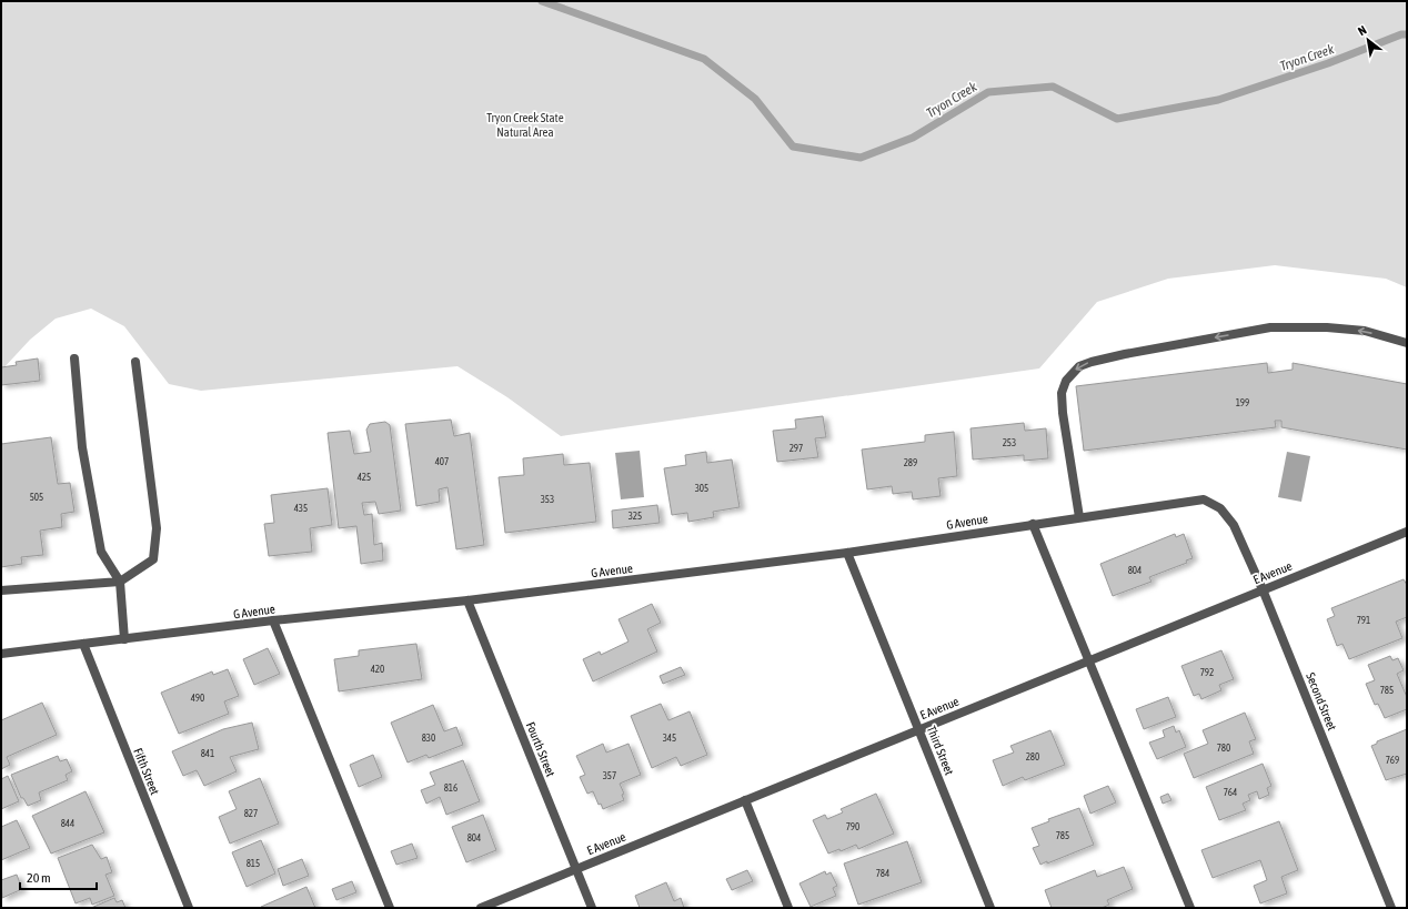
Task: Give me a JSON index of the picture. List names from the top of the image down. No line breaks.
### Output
{"streets":{"street":["G Avenue","E Avenue","Second Street","Fourth Street","Third Street","Fifth Street"]},"crossings":[["G Avenue","Second Street"],["G Avenue","Fourth Street"],["G Avenue","Third Street"],["G Avenue","Fifth Street"],["E Avenue","Second Street"],["E Avenue","Fourth Street"],["E Avenue","Third Street"]],"water":["Tryon Creek"],"parks":["Tryon Creek State Natural Area"],"house_numbers":["199","253","297","407","289","425","305","505","353","435","325","804","791","420","792","785","490","830","345","780","841","280","769","357","816","764","827","844","790","785","804","815","784"],"scale_bar":"20 m","north":"top left"}
